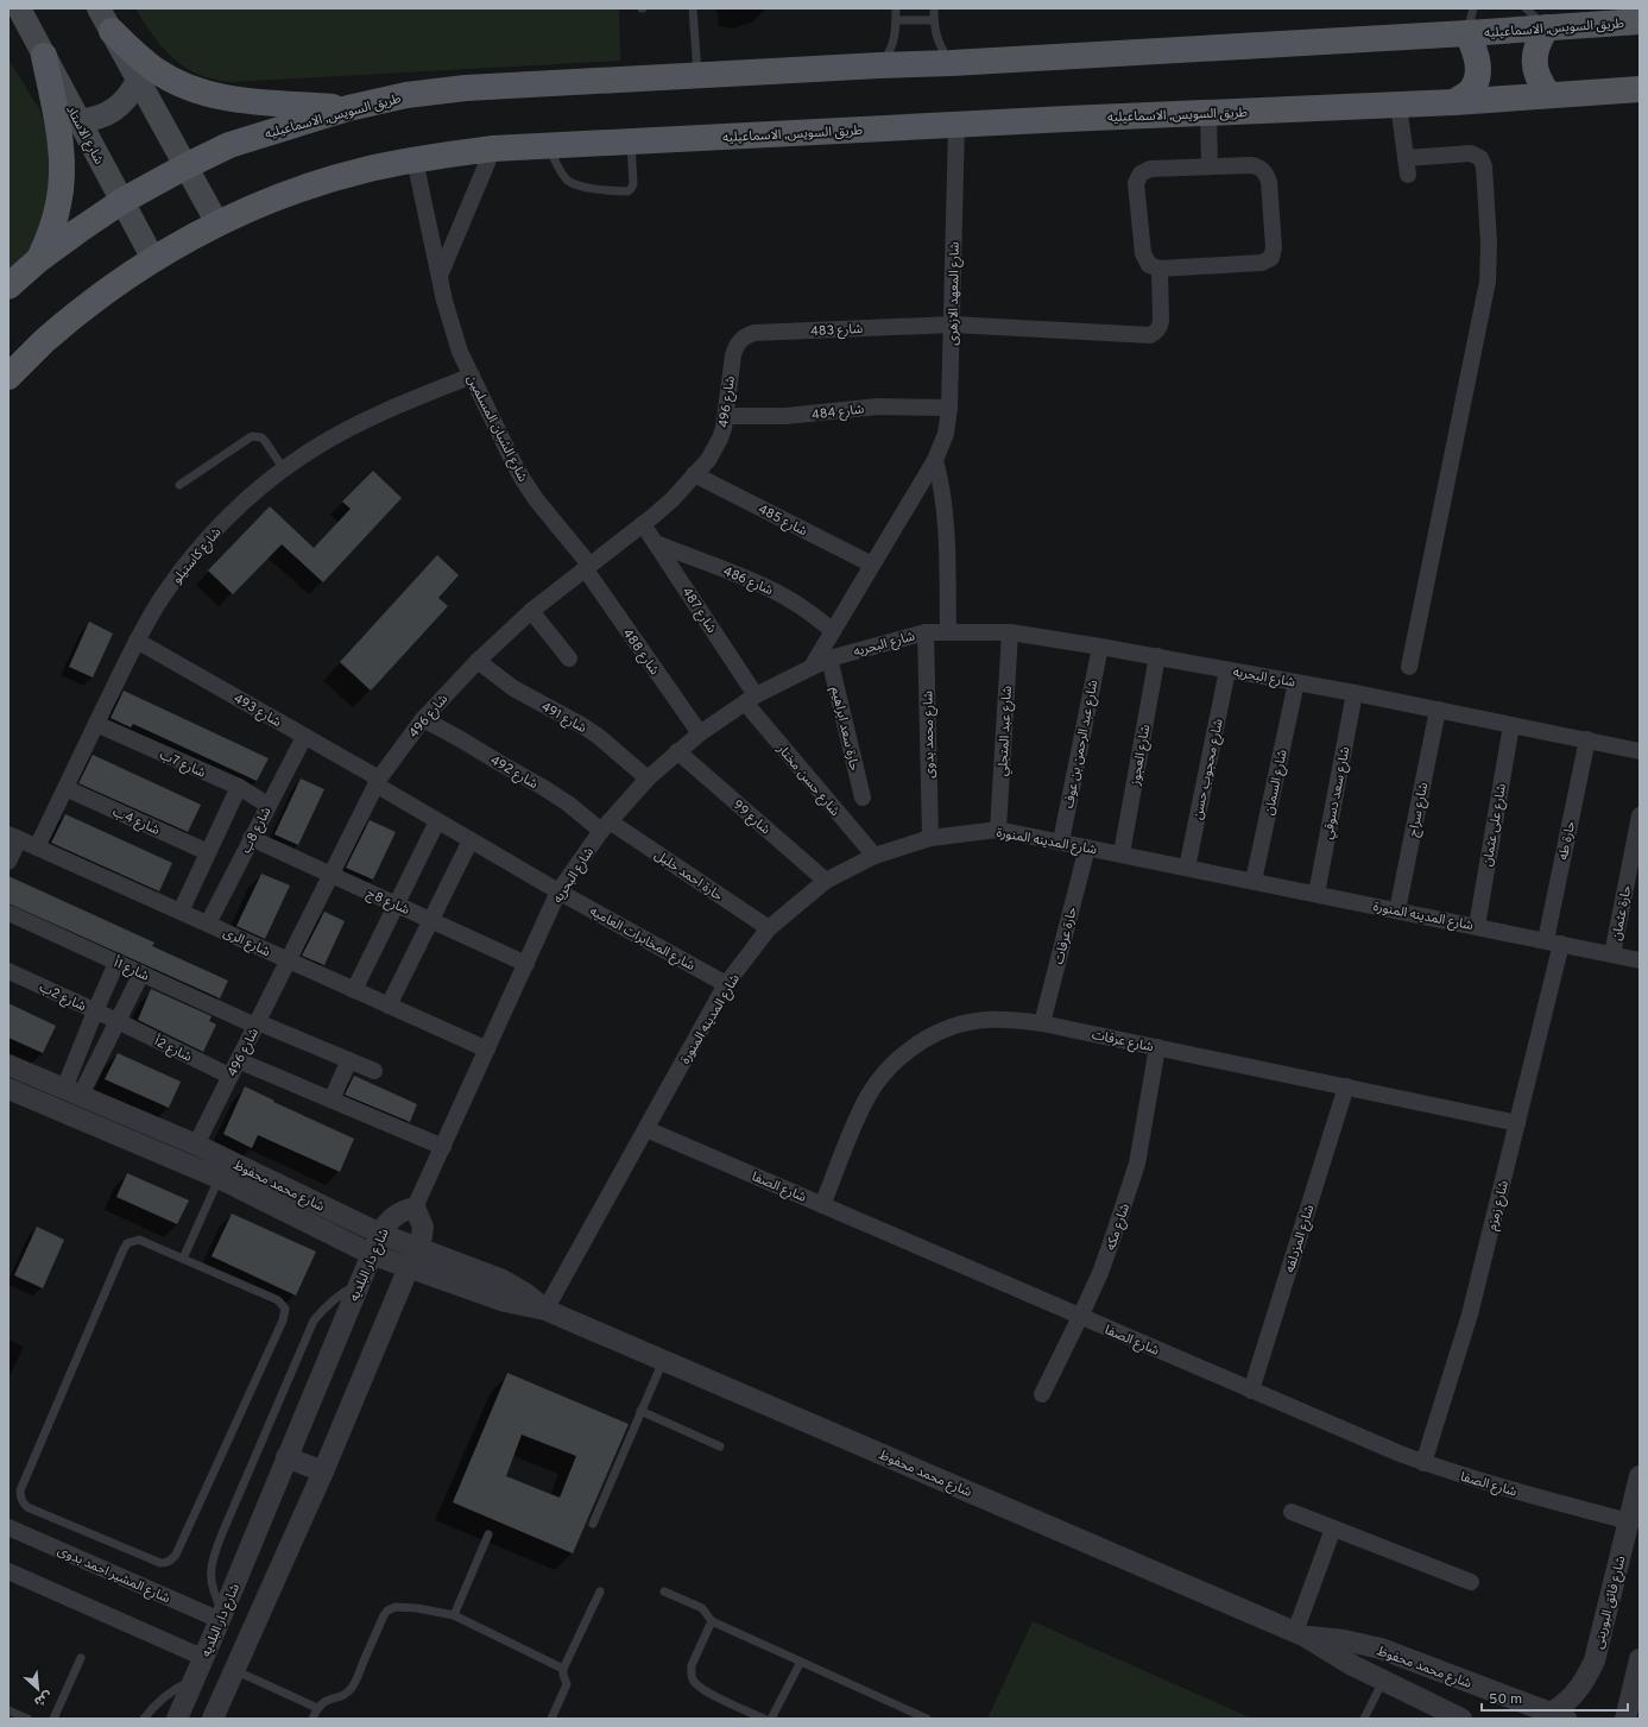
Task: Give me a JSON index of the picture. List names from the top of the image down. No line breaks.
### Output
{"streets":{"main road":["طريق السويس, الاسماعيليه","شارع الاستاد"],"street":["شارع المعهد الازهرى","شارع 483","شارع 496","شارع 484","شارع الشبان المسلمين","شارع 485","شارع كاستيلو","شارع 486","شارع 487","شارع البحريه","شارع 488","شارع 493","شارع 491","حارة سعد ابراهيم","شارع عبد المتجلي","شارع محمد بدوى","شارع عبد الرحمن بن عوف","شارع العجوز","شارع 7ب","شارع محجوب حسن","شارع 492","شارع حسن مختار","شارع السمان","شارع سعد دسوقي","شارع سراج","شارع 99","شارع 4ب","شارع على عثمان","شارع 8ب","شارع المدينه المنورة","حارة طه","حارة احمد خليل","شارع 8ج","حارة عثمان","حارة عرفات","شارع المخابرات العاميه","شارع الرى","شارع 1أ","شارع 2ب","شارع عرفات","شارع 2أ","شارع محمد محفوظ","شارع الصفا","شارع زمزم","شارع مكه","شارع المزدلفه","شارع دار البلديه","شارع المشير احمد بدوى","شارع فائق البورينى"]},"crossings":[["طريق السويس, الاسماعيليه","شارع الاستاد"],["طريق السويس, الاسماعيليه","شارع المعهد الازهرى"],["طريق السويس, الاسماعيليه","شارع الشبان المسلمين"],["شارع المعهد الازهرى","شارع 483"],["شارع المعهد الازهرى","شارع 484"],["شارع المعهد الازهرى","شارع 485"],["شارع المعهد الازهرى","شارع 486"],["شارع المعهد الازهرى","شارع البحريه"],["شارع 483","شارع 496"],["شارع 496","شارع 484"],["شارع 496","شارع الشبان المسلمين"],["شارع 496","شارع 485"],["شارع 496","شارع 487"],["شارع 496","شارع 488"],["شارع 496","شارع 493"],["شارع 496","شارع 491"],["شارع 496","شارع 492"],["شارع 496","شارع 8ج"],["شارع 496","شارع الرى"],["شارع 496","شارع 1أ"],["شارع 496","شارع 2أ"],["شارع 496","شارع محمد محفوظ"],["شارع الشبان المسلمين","شارع كاستيلو"],["شارع الشبان المسلمين","شارع 488"],["شارع كاستيلو","شارع 493"],["شارع كاستيلو","شارع 7ب"],["شارع كاستيلو","شارع 4ب"],["شارع كاستيلو","شارع الرى"],["شارع 486","شارع 487"],["شارع 487","شارع البحريه"],["شارع 487","شارع حسن مختار"],["شارع البحريه","شارع 488"],["شارع البحريه","شارع 493"],["شارع البحريه","شارع 491"],["شارع البحريه","حارة سعد ابراهيم"],["شارع البحريه","شارع عبد المتجلي"],["شارع البحريه","شارع محمد بدوى"],["شارع البحريه","شارع عبد الرحمن بن عوف"],["شارع البحريه","شارع العجوز"],["شارع البحريه","شارع محجوب حسن"],["شارع البحريه","شارع 492"],["شارع البحريه","شارع حسن مختار"],["شارع البحريه","شارع السمان"],["شارع البحريه","شارع سعد دسوقي"],["شارع البحريه","شارع سراج"],["شارع البحريه","شارع 99"],["شارع البحريه","شارع على عثمان"],["شارع البحريه","حارة طه"],["شارع البحريه","حارة احمد خليل"],["شارع البحريه","شارع 8ج"],["شارع البحريه","شارع المخابرات العاميه"],["شارع البحريه","شارع الرى"],["شارع البحريه","شارع دار البلديه"],["شارع 493","شارع 8ب"],["شارع 493","شارع المخابرات العاميه"],["شارع عبد المتجلي","شارع المدينه المنورة"],["شارع محمد بدوى","شارع المدينه المنورة"],["شارع عبد الرحمن بن عوف","شارع المدينه المنورة"],["شارع العجوز","شارع المدينه المنورة"],["شارع 7ب","شارع 8ب"],["شارع محجوب حسن","شارع المدينه المنورة"],["شارع 492","حارة احمد خليل"],["شارع حسن مختار","شارع المدينه المنورة"],["شارع السمان","شارع المدينه المنورة"],["شارع سعد دسوقي","شارع المدينه المنورة"],["شارع سراج","شارع المدينه المنورة"],["شارع 99","شارع المدينه المنورة"],["شارع على عثمان","شارع المدينه المنورة"],["شارع 8ب","شارع 8ج"],["شارع 8ب","شارع الرى"],["شارع المدينه المنورة","حارة طه"],["شارع المدينه المنورة","حارة احمد خليل"],["شارع المدينه المنورة","حارة عثمان"],["شارع المدينه المنورة","حارة عرفات"],["شارع المدينه المنورة","شارع المخابرات العاميه"],["شارع المدينه المنورة","شارع محمد محفوظ"],["شارع المدينه المنورة","شارع الصفا"],["شارع المدينه المنورة","شارع زمزم"],["حارة طه","شارع زمزم"],["حارة عرفات","شارع عرفات"],["شارع 2ب","شارع 2أ"],["شارع عرفات","شارع الصفا"],["شارع عرفات","شارع زمزم"],["شارع عرفات","شارع مكه"],["شارع عرفات","شارع المزدلفه"],["شارع محمد محفوظ","شارع دار البلديه"],["شارع محمد محفوظ","شارع فائق البورينى"],["شارع الصفا","شارع زمزم"],["شارع الصفا","شارع مكه"],["شارع الصفا","شارع المزدلفه"],["شارع الصفا","شارع فائق البورينى"],["شارع دار البلديه","شارع المشير احمد بدوى"]],"scale_bar":"50 m","north":"bottom right"}
